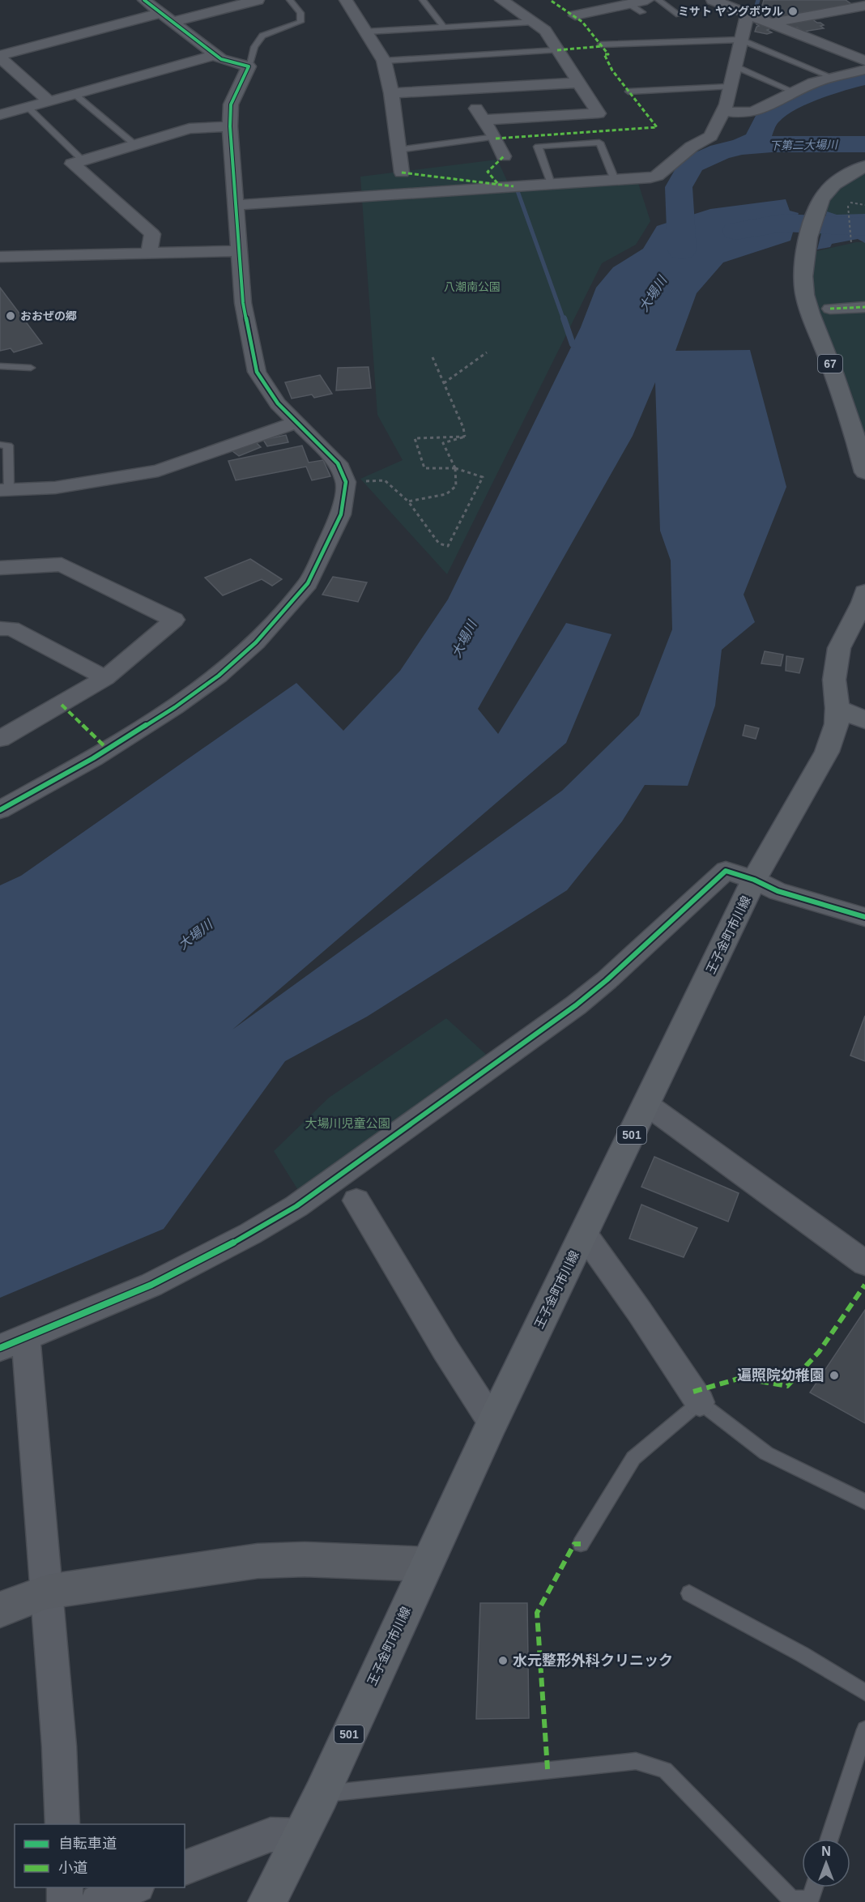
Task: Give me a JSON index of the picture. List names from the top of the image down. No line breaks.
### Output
{"streets":{"main road":["67","王子金町市川線","501"]},"water":["下第二大場川","大場川"],"parks":["八潮南公園","大場川児童公園"],"places":["ミサト ヤングボウル","おおぜの郷","遍照院幼稚園","水元整形外科クリニック"],"legend":["自転車道","小道"],"north":"top"}
